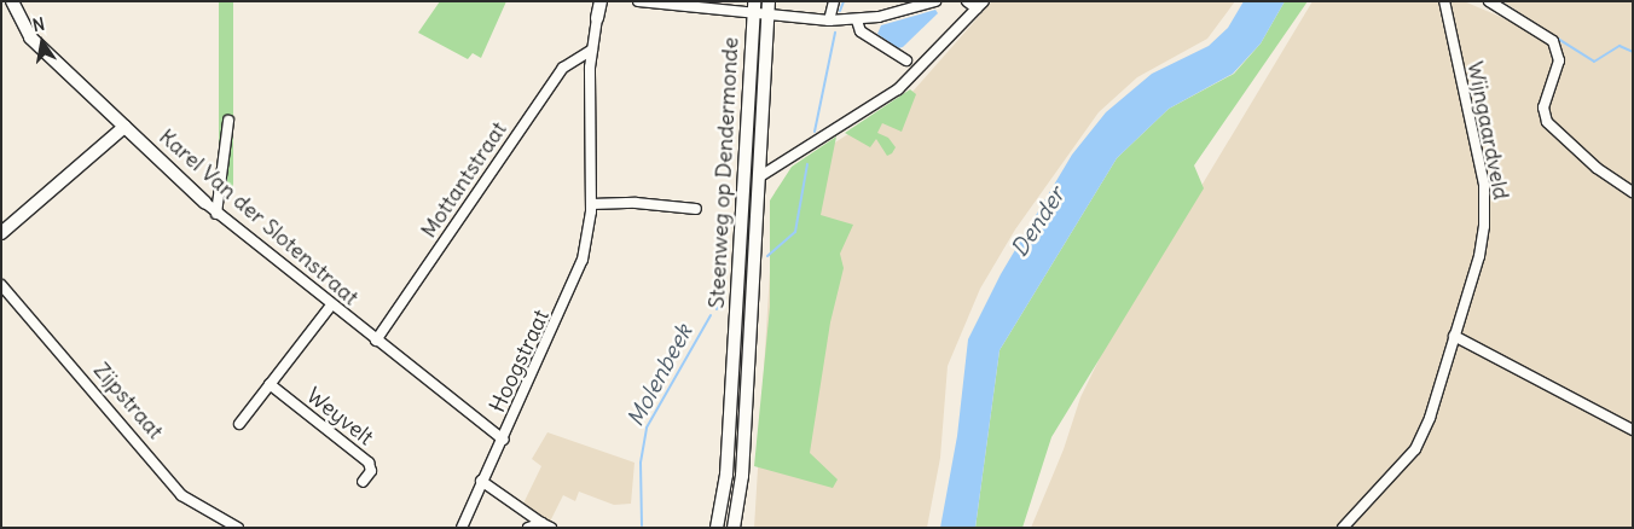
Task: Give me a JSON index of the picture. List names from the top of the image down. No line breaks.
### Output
{"streets":{"main road":["Steenweg op Dendermonde","Karel Van der Slotenstraat"],"street":["Wijngaardveld","Mottantstraat","Hoogstraat","Zijpstraat","Weyvelt"]},"crossings":[["Mottantstraat","Karel Van der Slotenstraat"],["Mottantstraat","Hoogstraat"],["Karel Van der Slotenstraat","Hoogstraat"]],"water":["Dender","Molenbeek"],"north":"top"}
